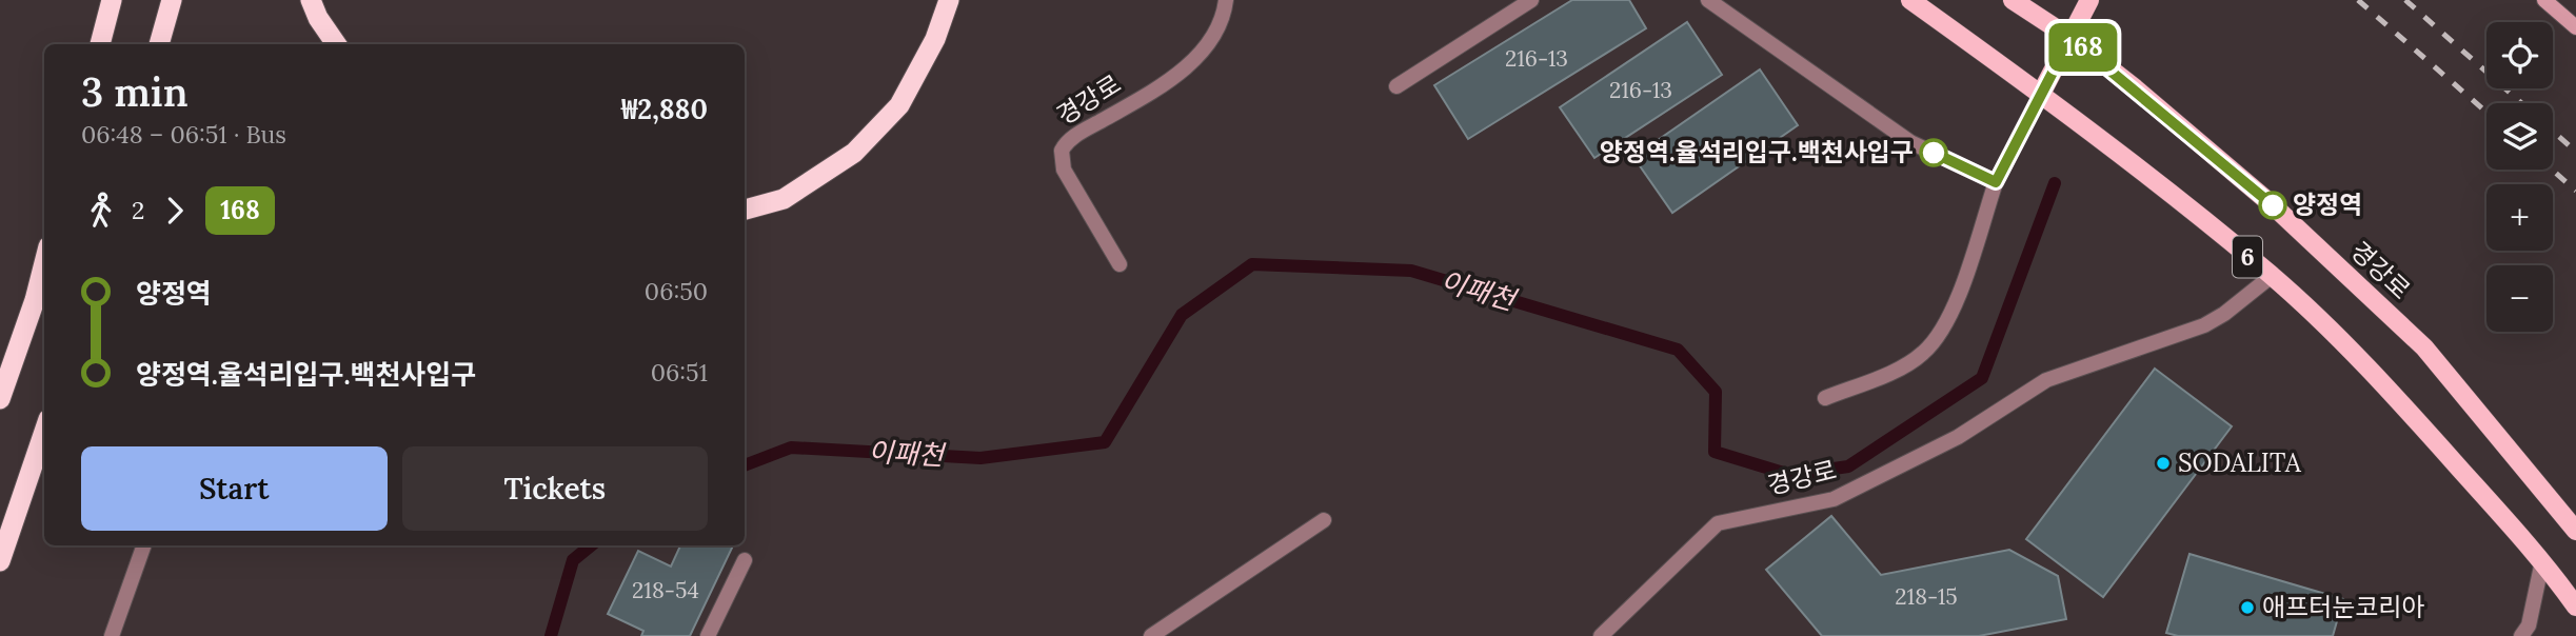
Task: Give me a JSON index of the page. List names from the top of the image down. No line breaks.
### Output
{"streets":{"main road":["경강로","6"]},"crossings":[["경강로","6"]],"water":["이패천"],"places":["양정역.율석리입구.백천사입구","양정역","SODALITA","애프터눈코리아"],"lines":["bus line 168"],"house_numbers":["216-13","216-13","218-54","218-15"],"page":{"on_map":"168","map_buttons":["+","−"],"heading":["3 min","06:48 – 06:51 · Bus","₩2,880"],"legs":["2","168"],"list":[{"name":"양정역","value":"06:50"},{"name":"양정역.율석리입구.백천사입구","value":"06:51"}],"buttons":["Start","Tickets"]}}
